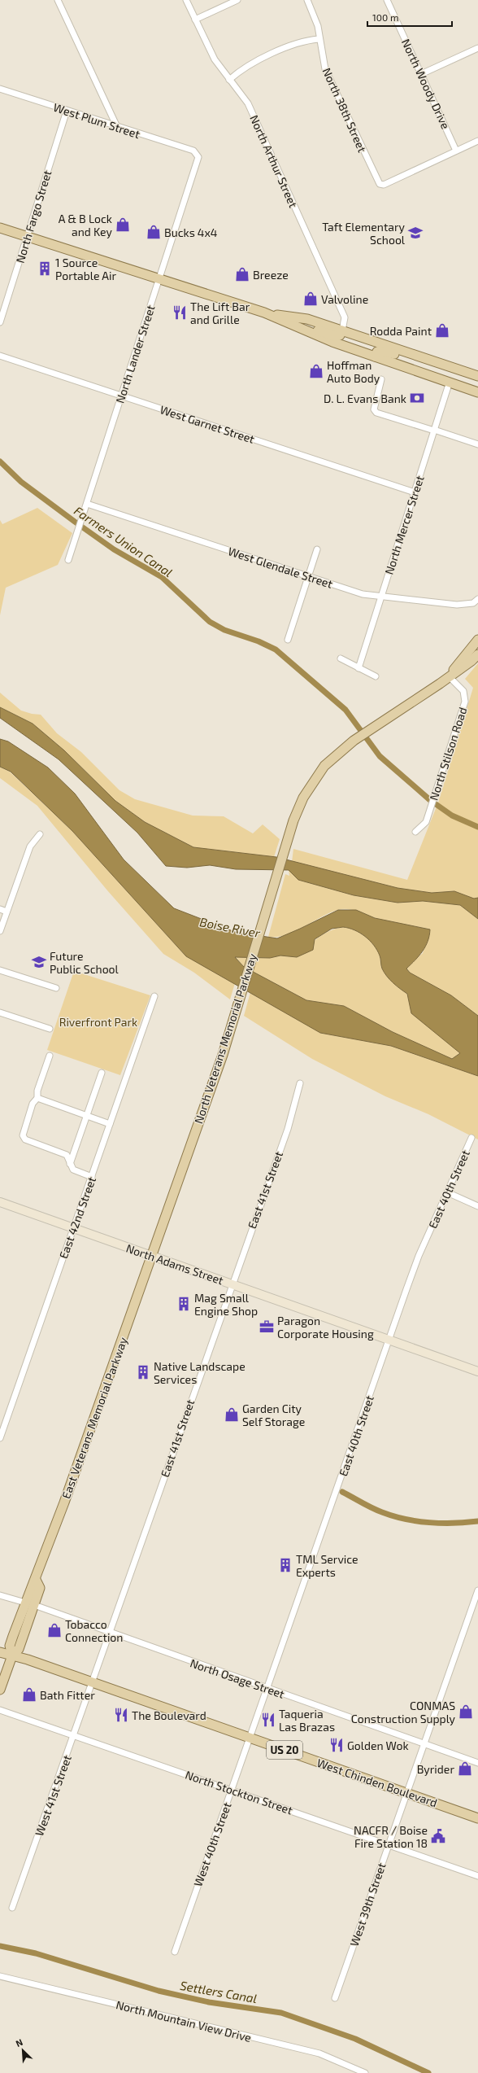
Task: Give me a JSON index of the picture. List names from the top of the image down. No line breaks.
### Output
{"streets":{"main road":["North Veterans Memorial Parkway","East Veterans Memorial Parkway","US 20","West Chinden Boulevard"],"street":["North Woody Drive","North 38th Street","West Plum Street","North Arthur Street","North Fargo Street","North Lander Street","West Garnet Street","North Mercer Street","West Glendale Street","North Stilson Road","East 40th Street","East 41st Street","East 42nd Street","North Adams Street","North Osage Street","North Stockton Street","West 41st Street","West 40th Street","West 39th Street","North Mountain View Drive"]},"crossings":[["North Woody Drive","North 38th Street"],["West Plum Street","North Fargo Street"],["West Plum Street","North Lander Street"],["North Lander Street","West Garnet Street"],["North Lander Street","West Glendale Street"],["West Garnet Street","North Mercer Street"],["North Mercer Street","West Glendale Street"],["North Stilson Road","North Veterans Memorial Parkway"],["North Veterans Memorial Parkway","North Adams Street"],["North Veterans Memorial Parkway","East Veterans Memorial Parkway"],["East 40th Street","North Adams Street"],["East 40th Street","North Osage Street"],["East 40th Street","West Chinden Boulevard"],["East 40th Street","West 40th Street"],["East 41st Street","North Adams Street"],["East 41st Street","North Osage Street"],["East 41st Street","West Chinden Boulevard"],["East 41st Street","West 41st Street"],["East 42nd Street","North Adams Street"],["North Adams Street","East Veterans Memorial Parkway"],["East Veterans Memorial Parkway","North Osage Street"],["East Veterans Memorial Parkway","West Chinden Boulevard"],["North Osage Street","West 39th Street"],["West Chinden Boulevard","West 41st Street"],["West Chinden Boulevard","West 40th Street"],["West Chinden Boulevard","West 39th Street"],["North Stockton Street","West 41st Street"],["North Stockton Street","West 40th Street"],["North Stockton Street","West 39th Street"]],"water":["Farmers Union Canal","Boise River","Settlers Canal"],"parks":["Riverfront Park"],"places":{"shop":["A & B Lock and Key","Bucks 4x4","Breeze","Valvoline","Rodda Paint","Hoffman Auto Body","Garden City Self Storage","Tobacco Connection","Bath Fitter","CONMAS Construction Supply","Byrider"],"school or university":["Taft Elementary School","Future Public School"],"building":["1 Source Portable Air","Mag Small Engine Shop","Native Landscape Services","TML Service Experts"],"restaurant":["The Lift Bar and Grille","The Boulevard","Taqueria Las Brazas","Golden Wok"],"bank":["D. L. Evans Bank"],"office":["Paragon Corporate Housing"],"public building":["NACFR / Boise Fire Station 18"]},"scale_bar":"100 m","north":"top left"}
